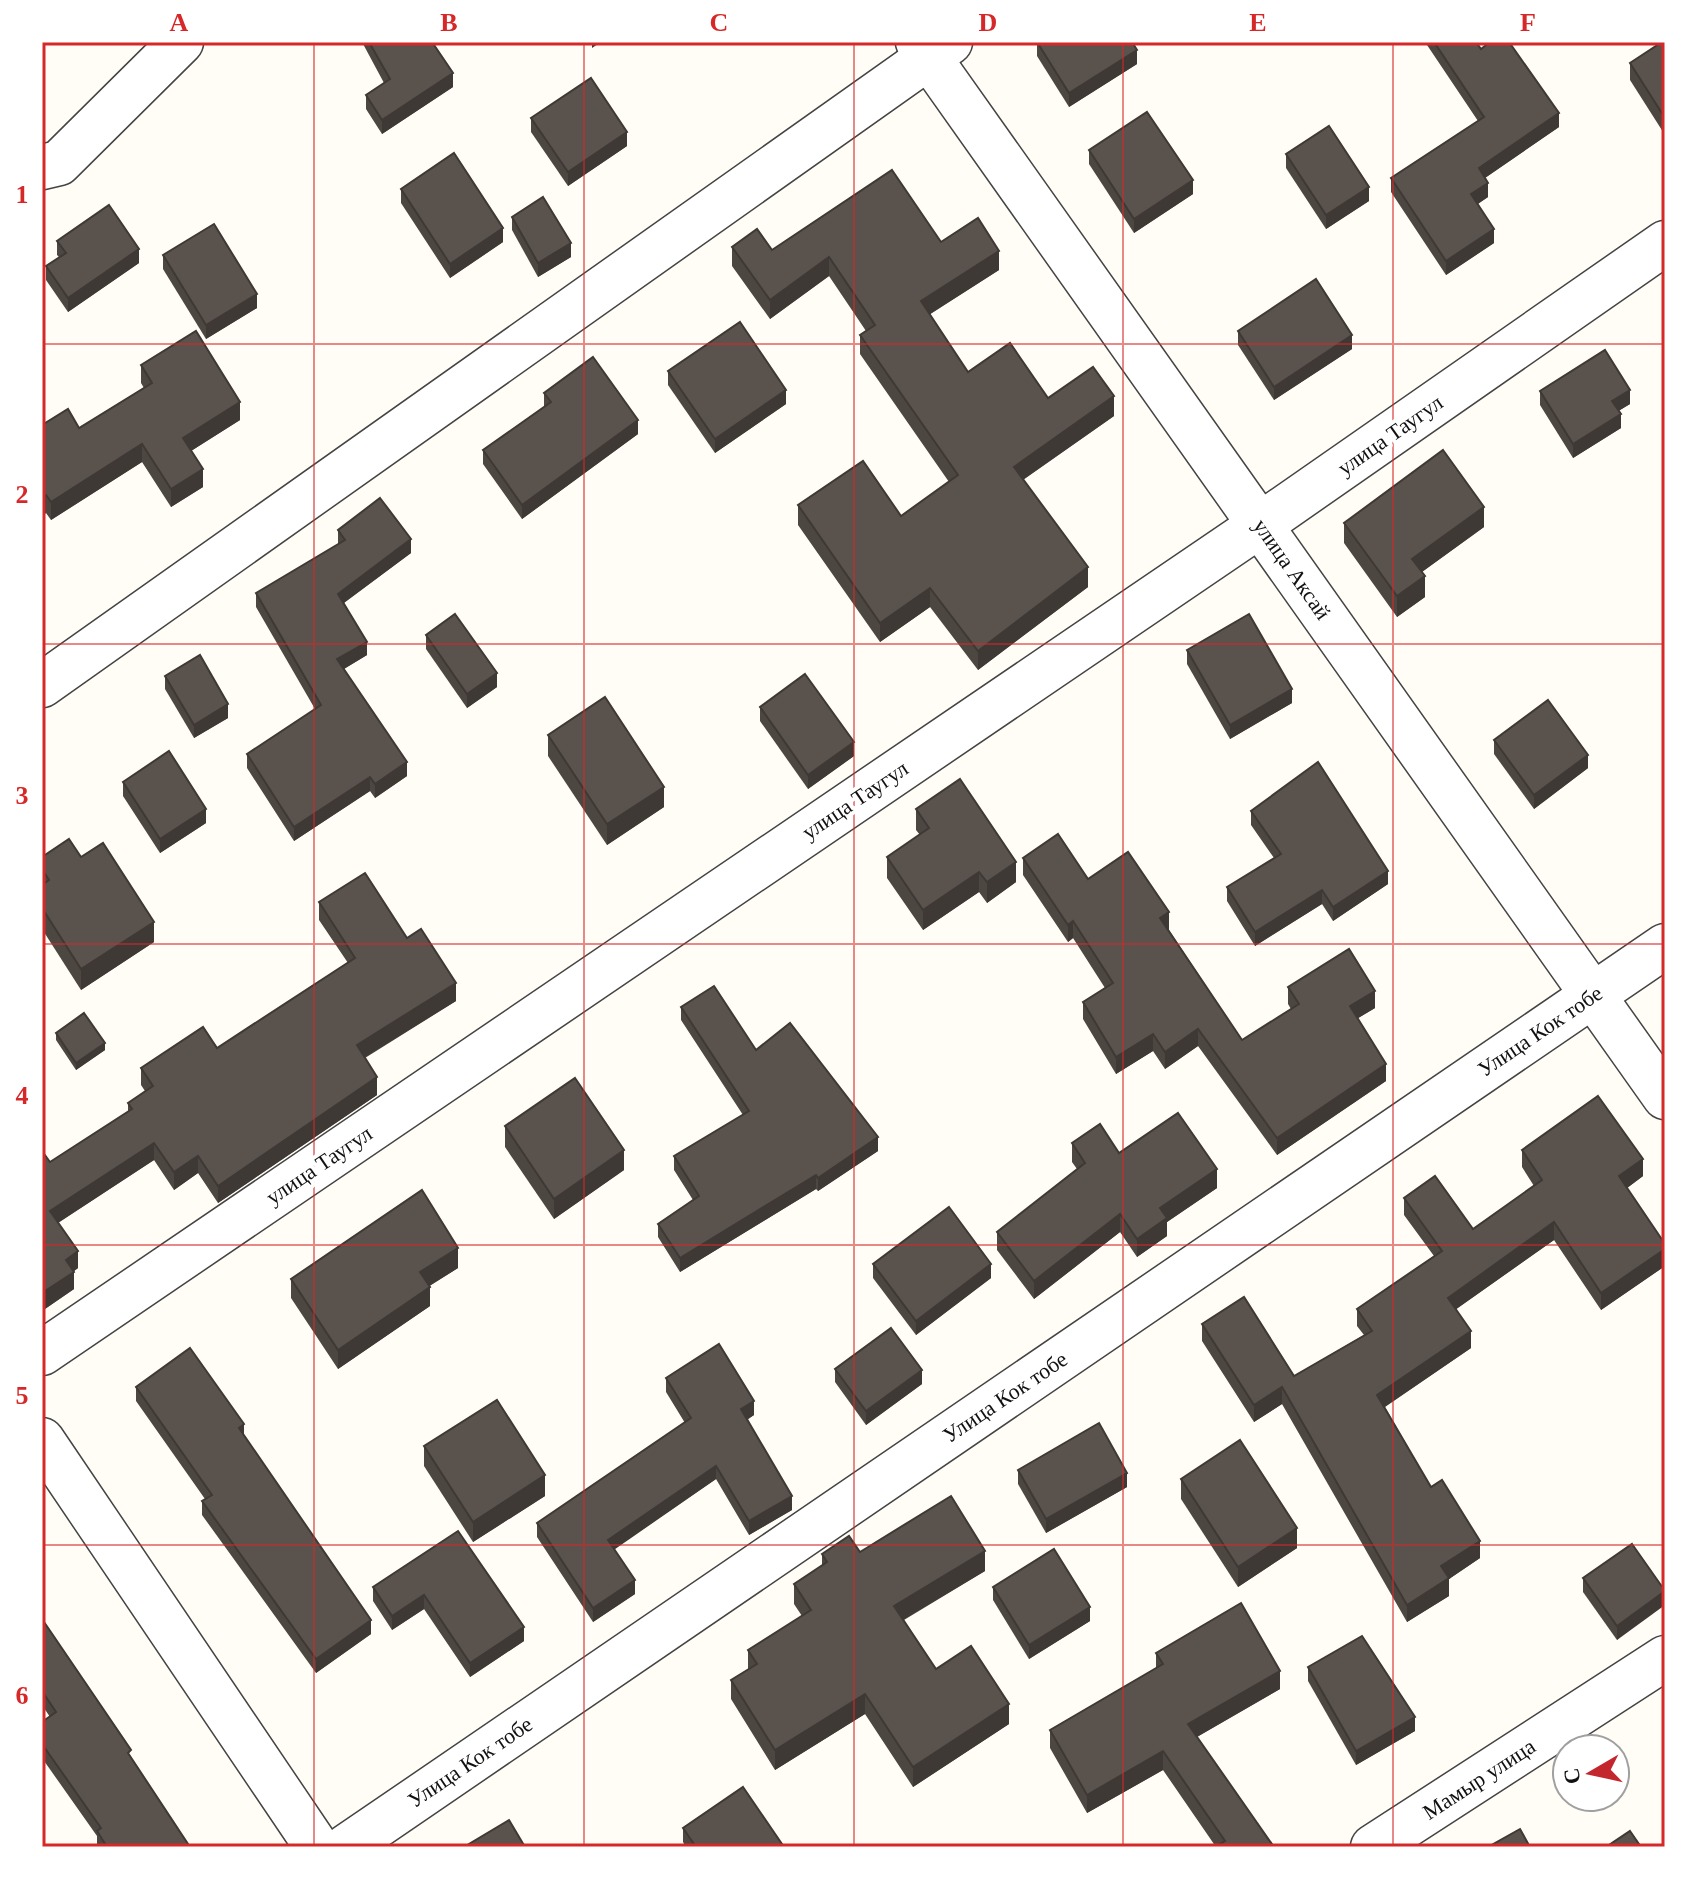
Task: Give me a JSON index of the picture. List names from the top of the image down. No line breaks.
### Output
{"streets":{"street":["улица Таугул","улица Аксай","Улица Кок тобе","Мамыр улица"]},"crossings":[["улица Таугул","улица Аксай"],["улица Аксай","Улица Кок тобе"]],"north":"left","grid":{"columns":["A","B","C","D","E","F"],"rows":["1","2","3","4","5","6"]}}
